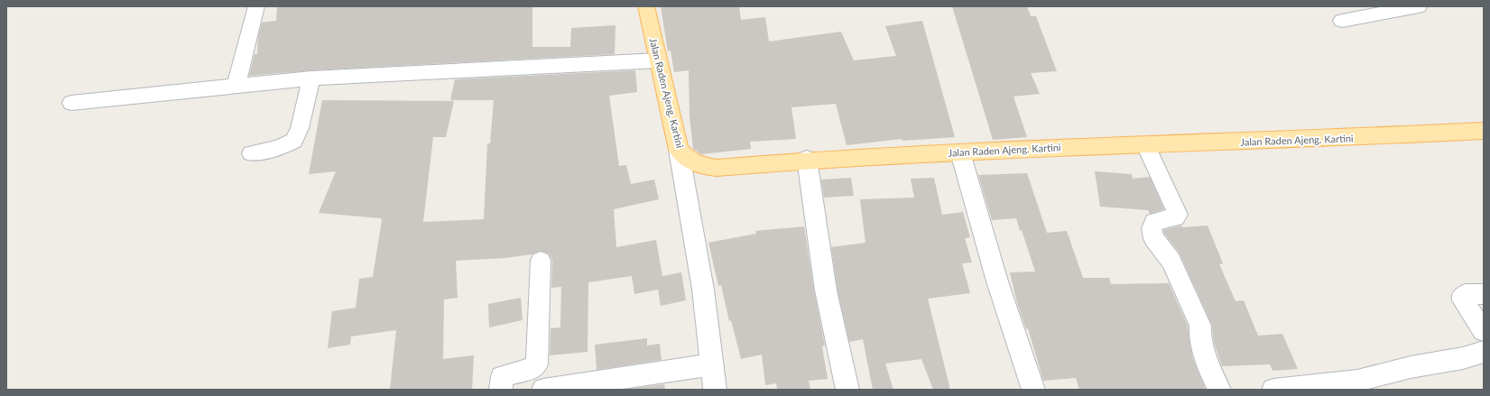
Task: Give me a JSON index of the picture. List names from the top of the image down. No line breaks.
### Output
{"streets":{"main road":["Jalan Raden Ajeng. Kartini"]}}
